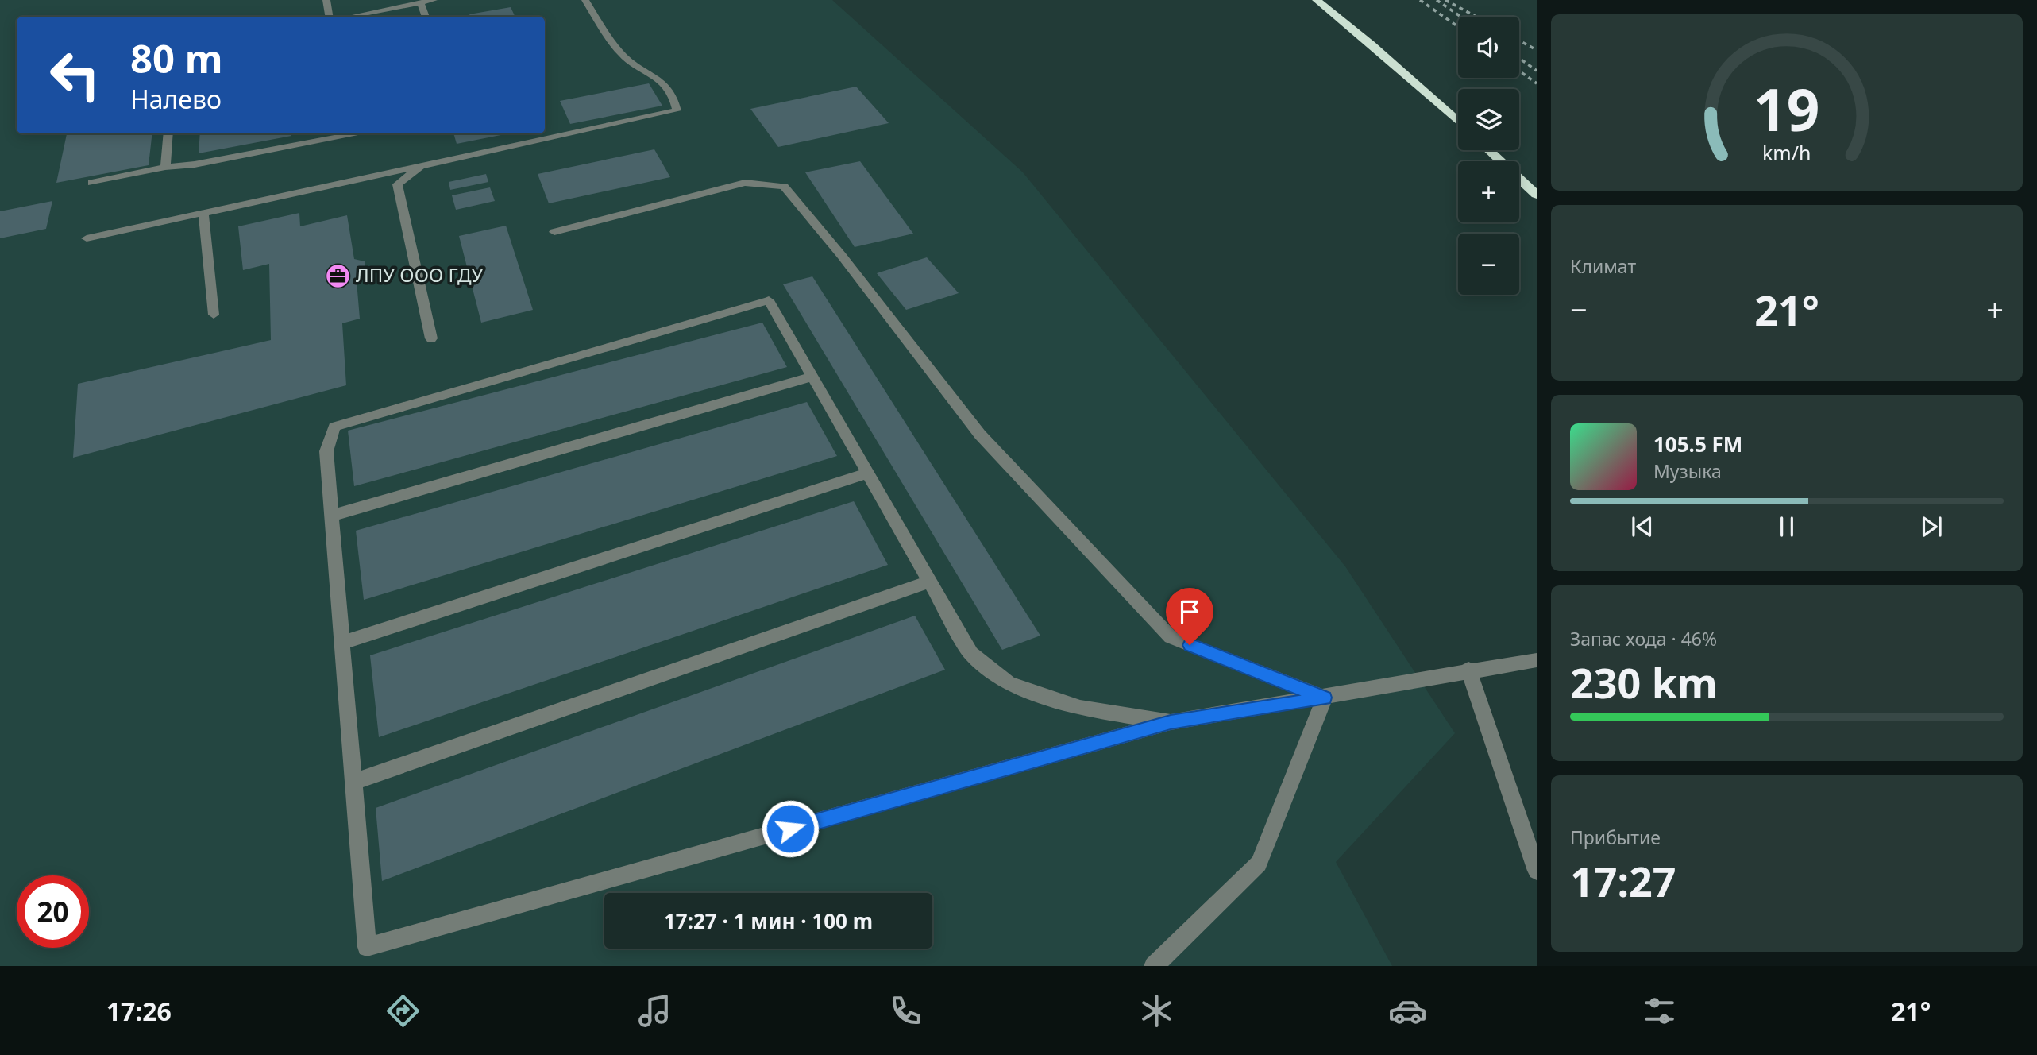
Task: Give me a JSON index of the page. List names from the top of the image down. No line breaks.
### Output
{"places":{"office":["ЛПУ ООО ГДУ"]},"page":{"map_buttons":["+","−"],"turn":["80 m","Налево"],"tile":["Климат",["Запас хода · 46%","230 km"],["Прибытие","17:27"]],"heat":["−","21°","+"],"song":["105.5 FM","Музыка"],"limit":"20","trip":"17:27 · 1 мин · 100 m","tabs":["17:26","21°"],"gauge":["19","km/h"]}}
